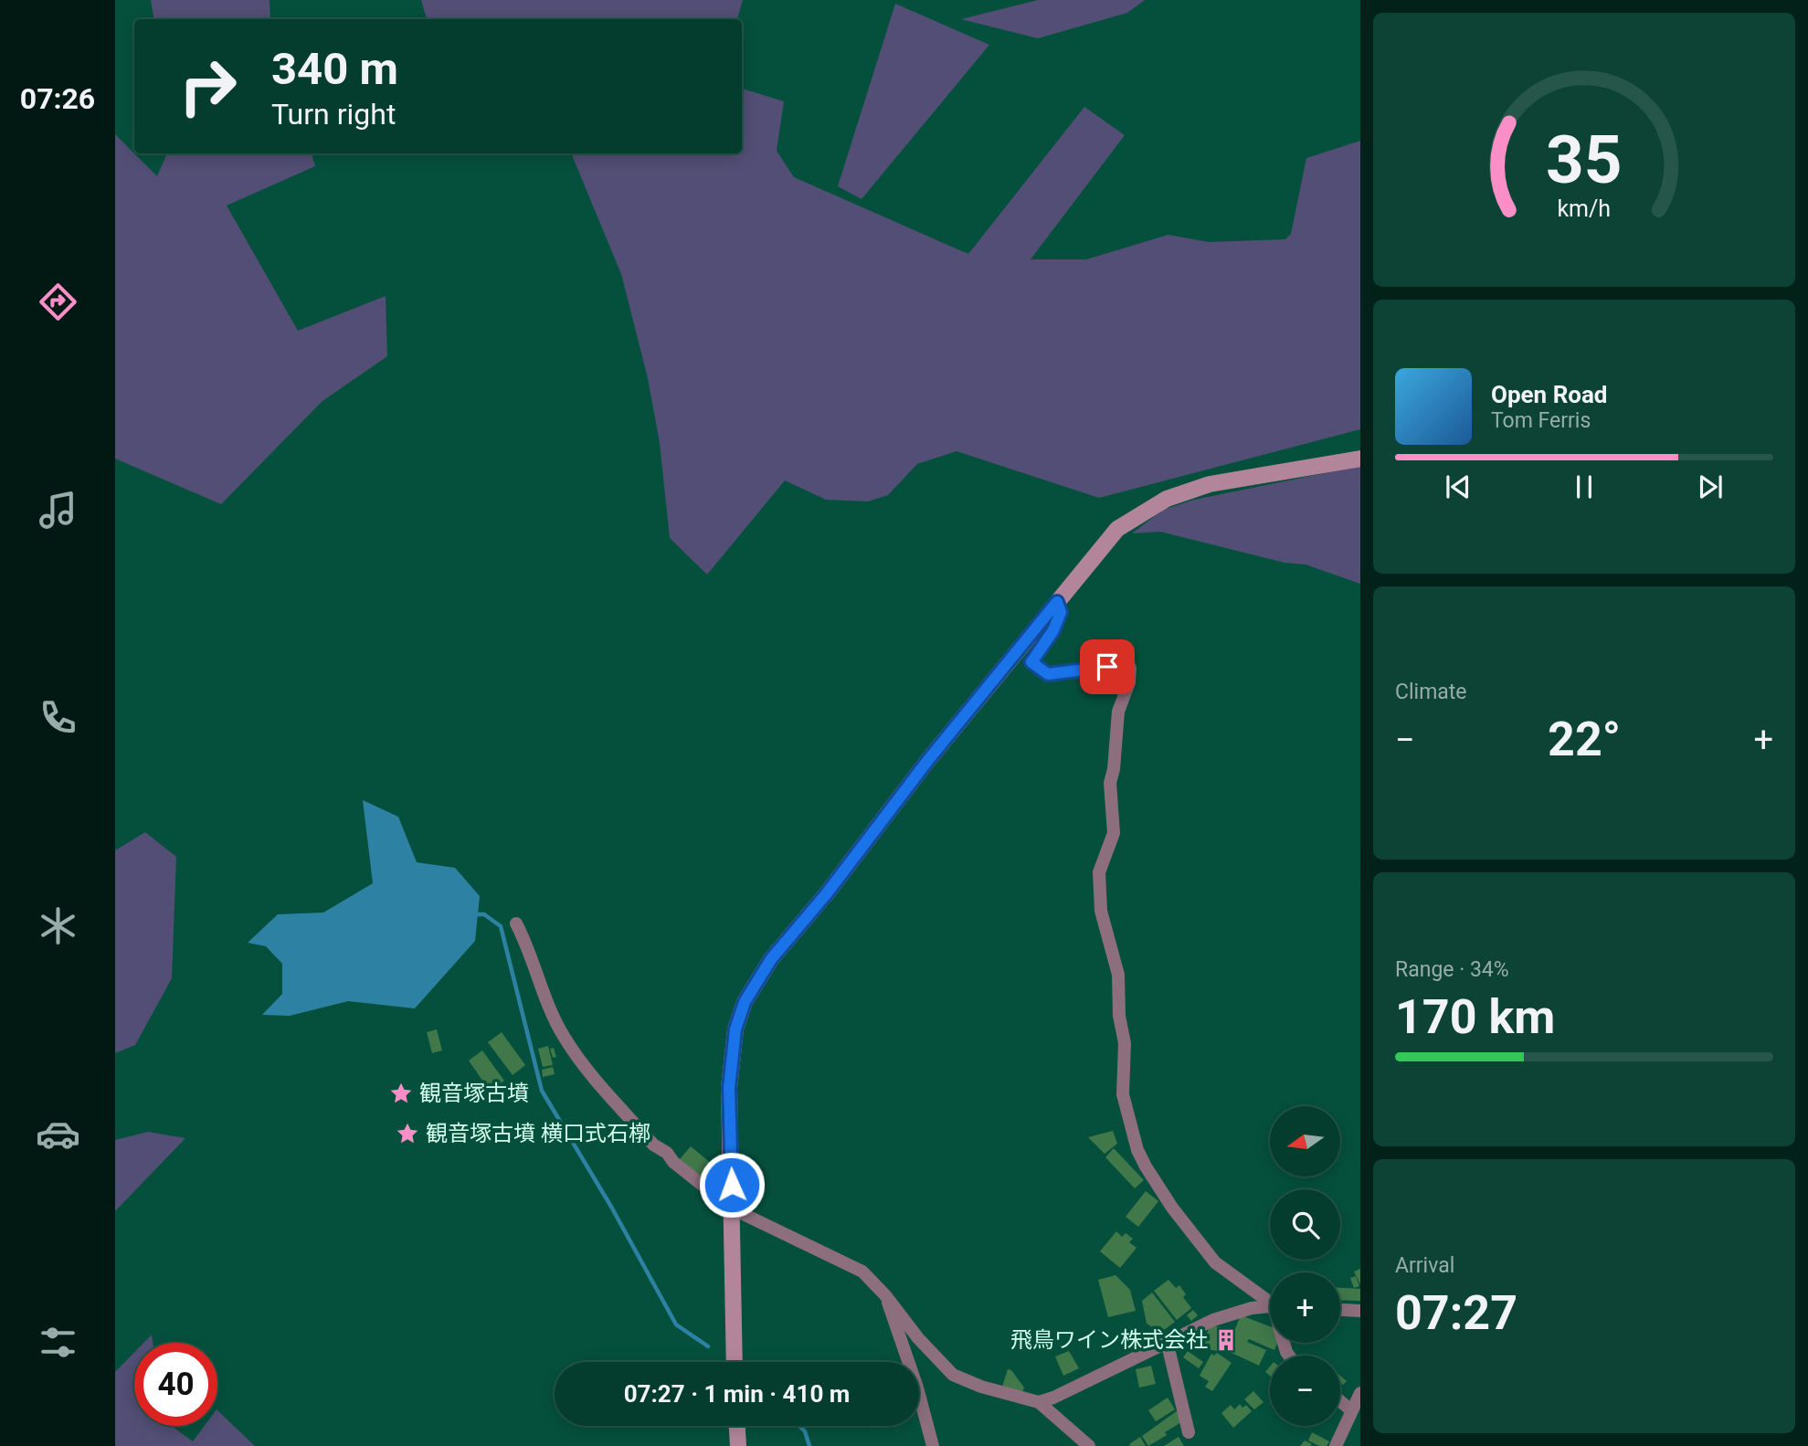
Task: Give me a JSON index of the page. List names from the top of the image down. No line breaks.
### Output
{"places":{"place":["観音塚古墳","観音塚古墳 横口式石槨"],"building":["飛鳥ワイン株式会社"]},"north":"left","page":{"tabs":"07:26","turn":["340 m","Turn right"],"song":["Open Road","Tom Ferris"],"tile":["Climate",["Range · 34%","170 km"],["Arrival","07:27"]],"heat":["−","22°","+"],"map_buttons":["+","−"],"limit":"40","trip":"07:27 · 1 min · 410 m","gauge":["35","km/h"]}}
